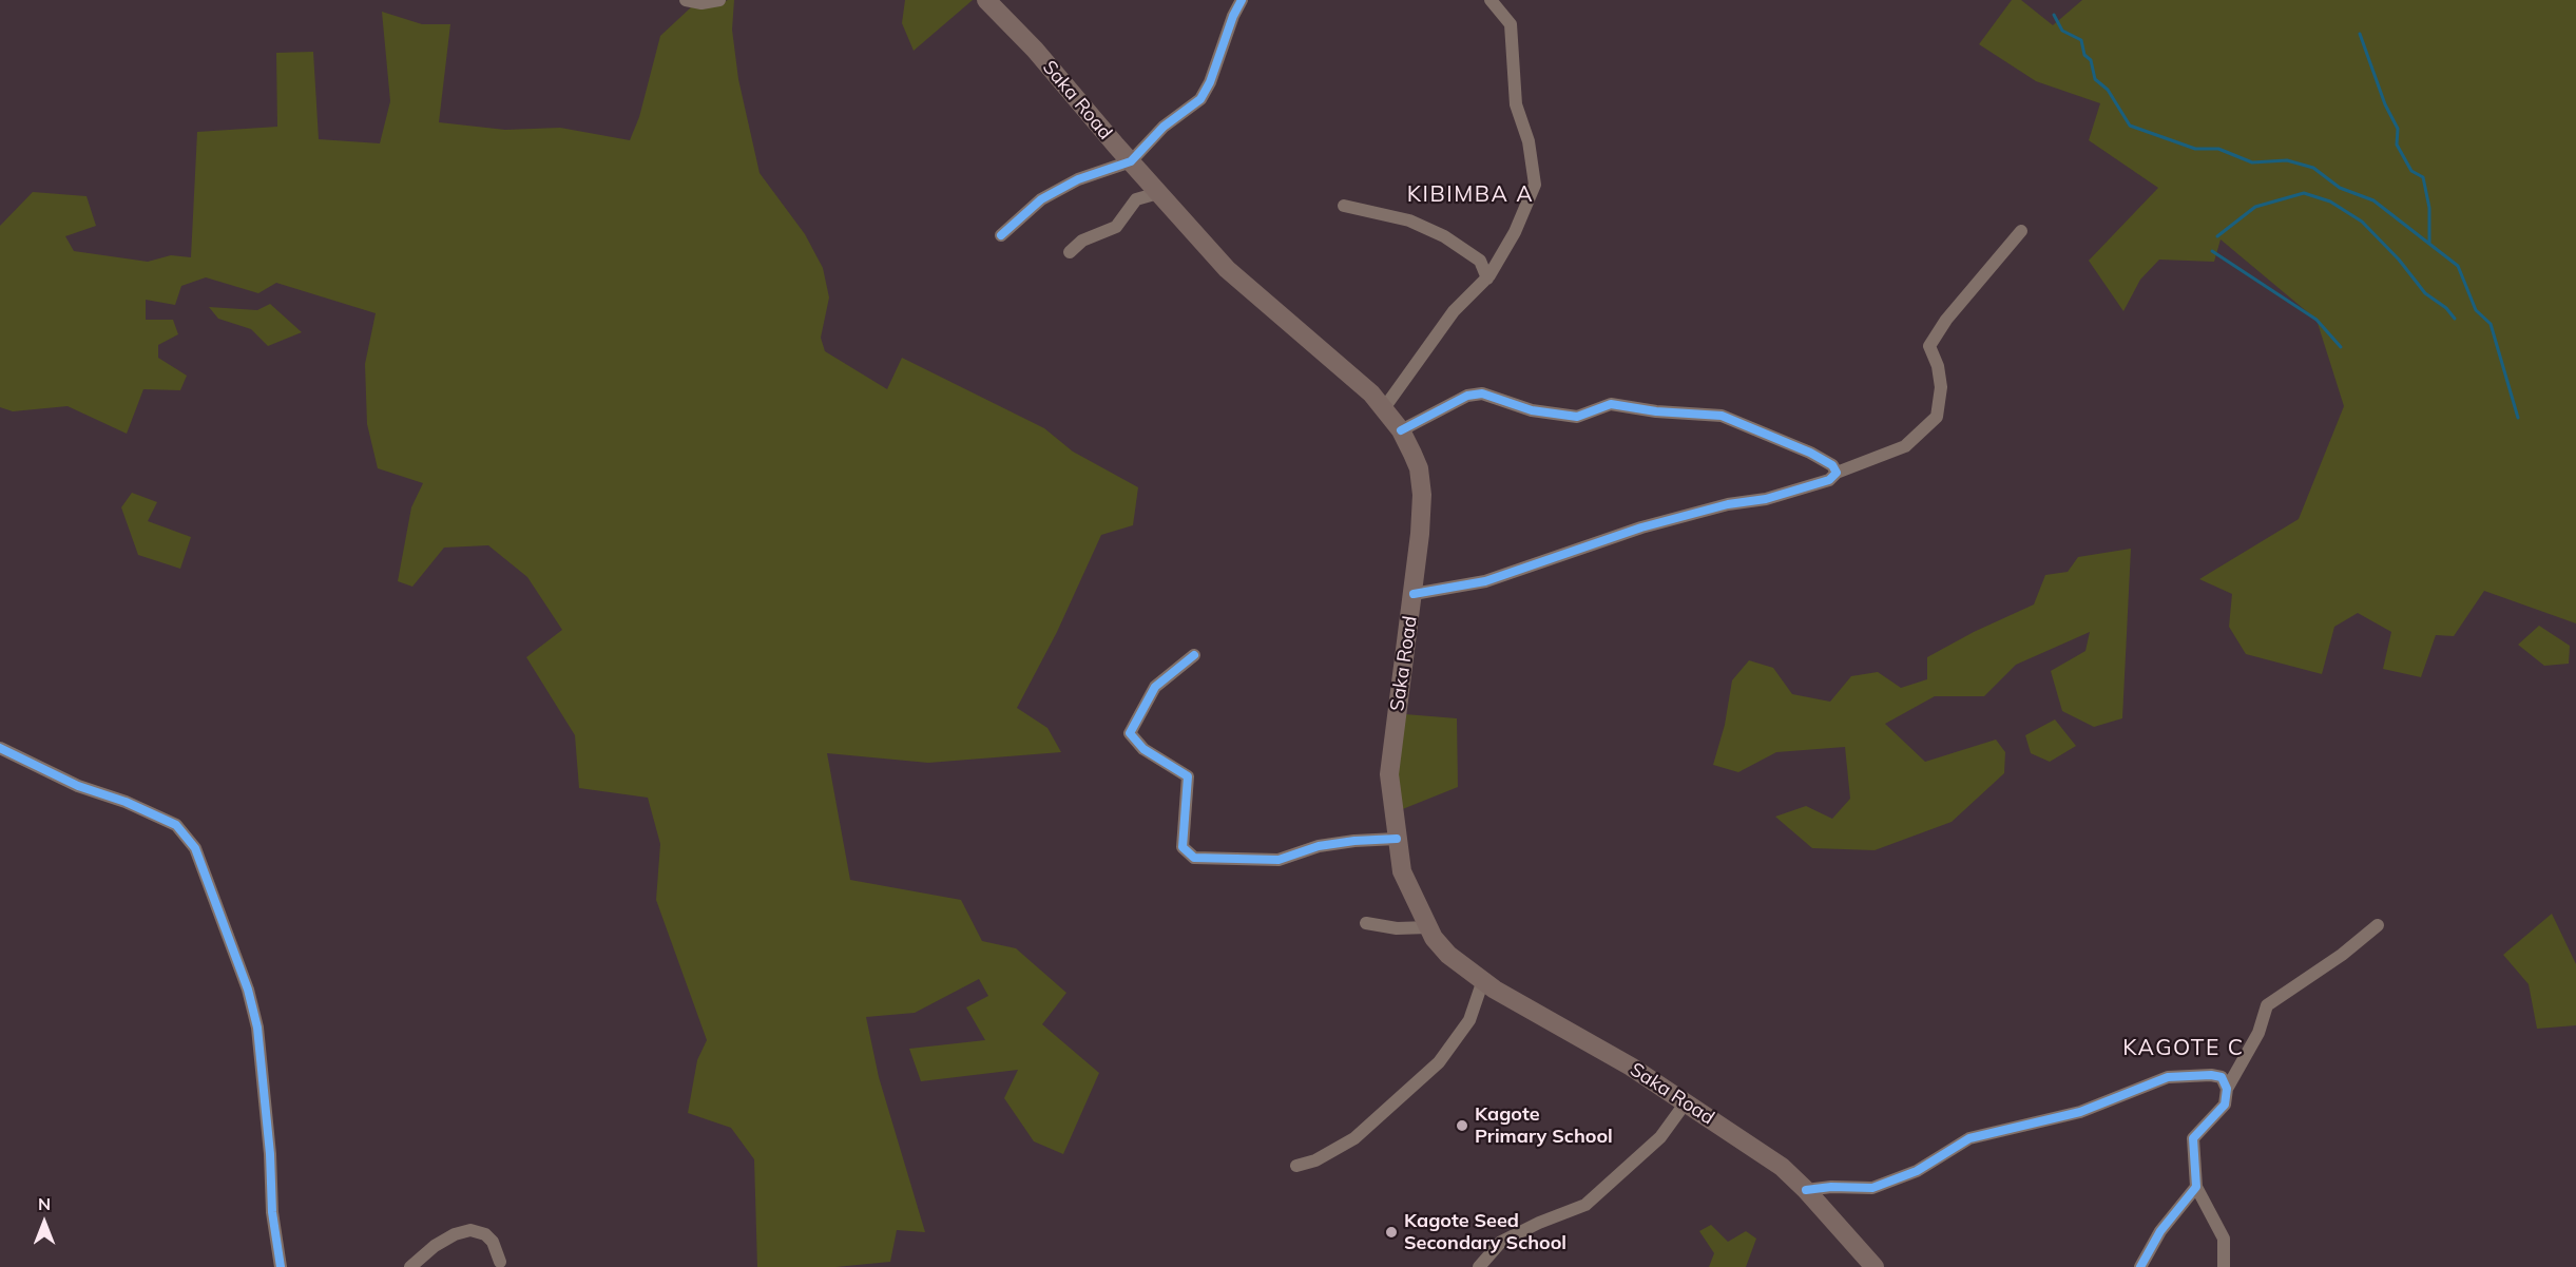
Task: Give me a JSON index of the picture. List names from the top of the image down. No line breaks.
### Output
{"streets":{"main road":["Saka Road"]},"districts":["KIBIMBA A","KAGOTE C"],"places":["Kagote Primary School","Kagote Seed Secondary School"],"north":"top"}
